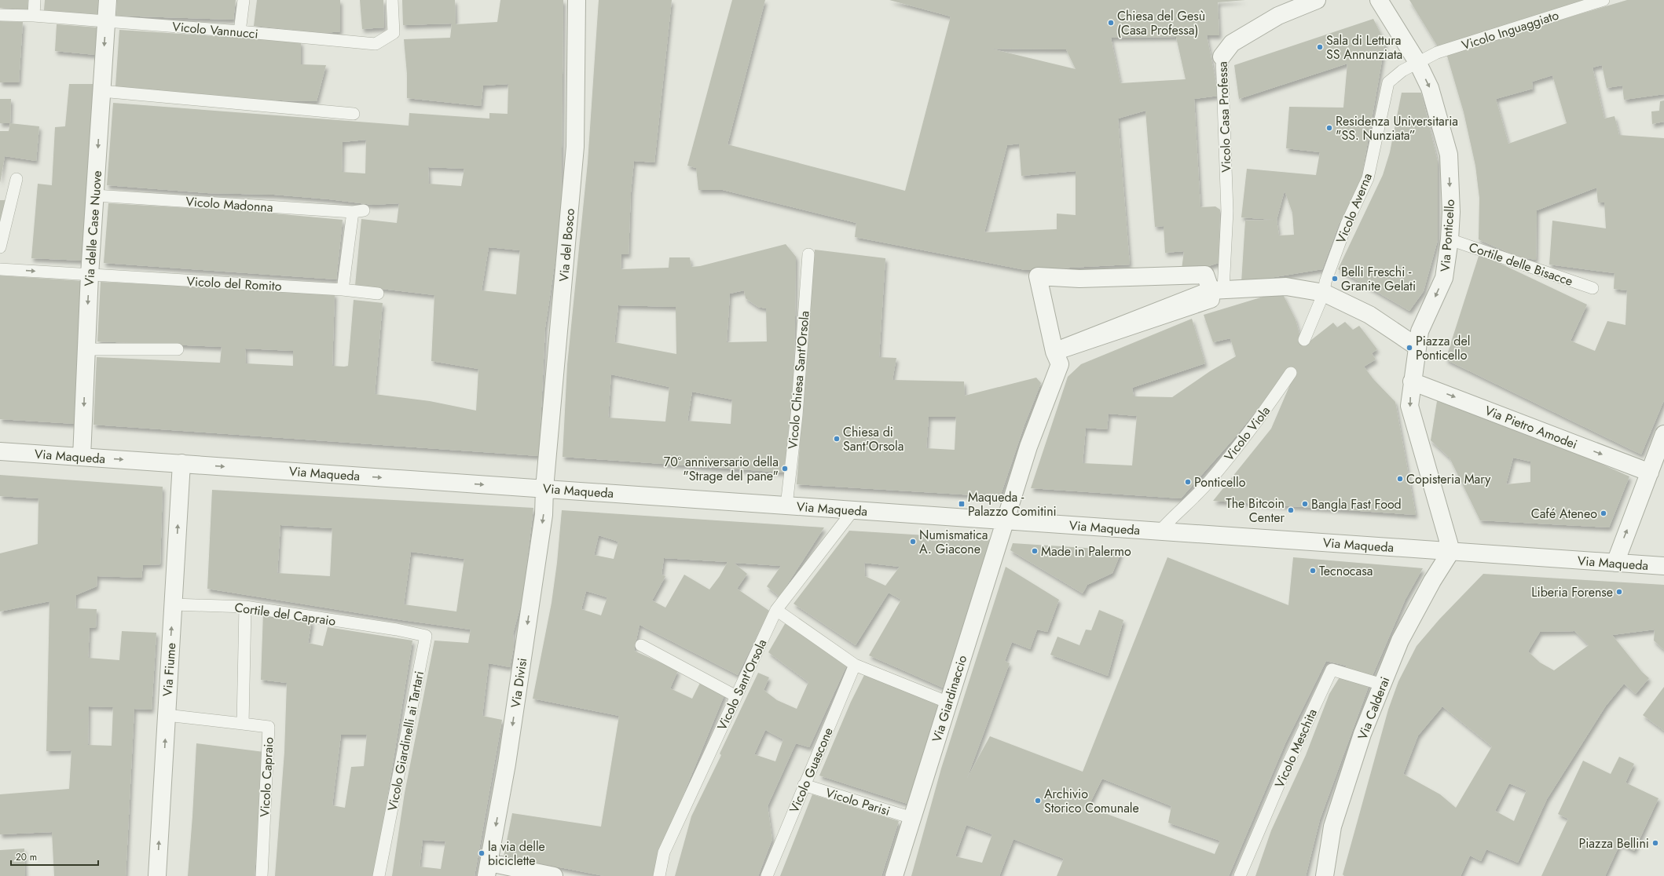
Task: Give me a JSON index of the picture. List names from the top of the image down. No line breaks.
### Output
{"streets":{"street":["Vicolo Casa Professa","Via delle Case Nuove","Via Ponticello","Via del Bosco","Via Pietro Amodei","Via Maqueda","Via Fiume","Via Divisi","Via Giardinaccio","Via Calderai"],"lane":["Vicolo Vannucci","Vicolo Inguaggiato","Vicolo Madonna","Vicolo Averna","Cortile delle Bisacce","Vicolo del Romito","Vicolo Chiesa Sant'Orsola","Vicolo Viola","Cortile del Capraio","Vicolo Sant'Orsola","Vicolo Giardinelli ai Tartari","Vicolo Meschita","Vicolo Guascone","Vicolo Capraio","Vicolo Parisi"]},"crossings":[["Vicolo Vannucci","Via delle Case Nuove"],["Vicolo Inguaggiato","Vicolo Averna"],["Vicolo Inguaggiato","Via Ponticello"],["Vicolo Casa Professa","Via Giardinaccio"],["Vicolo Madonna","Via delle Case Nuove"],["Vicolo Madonna","Vicolo del Romito"],["Vicolo Averna","Via Ponticello"],["Via delle Case Nuove","Vicolo del Romito"],["Via delle Case Nuove","Via Maqueda"],["Via Ponticello","Cortile delle Bisacce"],["Via Ponticello","Via Pietro Amodei"],["Via Ponticello","Via Maqueda"],["Via Ponticello","Via Calderai"],["Via del Bosco","Via Maqueda"],["Via del Bosco","Via Divisi"],["Vicolo Chiesa Sant'Orsola","Via Maqueda"],["Vicolo Viola","Via Maqueda"],["Via Maqueda","Via Fiume"],["Via Maqueda","Via Divisi"],["Via Maqueda","Vicolo Sant'Orsola"],["Via Maqueda","Via Giardinaccio"],["Via Maqueda","Via Calderai"],["Cortile del Capraio","Via Fiume"],["Cortile del Capraio","Vicolo Giardinelli ai Tartari"],["Via Giardinaccio","Vicolo Parisi"],["Via Calderai","Vicolo Meschita"],["Vicolo Guascone","Vicolo Parisi"]],"one_way":["Via delle Case Nuove","Via Ponticello","Via Pietro Amodei","Via Fiume","Via Divisi"],"places":{"other":["Chiesa del Gesù (Casa Professa)","Sala di Lettura SS Annunziata","Residenza Universitaria \"SS. Nunziata”","Belli Freschi - Granite Gelati","Piazza del Ponticello","Chiesa di Sant'Orsola","70° anniversario della \"Strage del pane\"","Copisteria Mary","Ponticello","Bangla Fast Food","The Bitcoin Center","Café Ateneo","Numismatica A. Giacone","Made in Palermo","Tecnocasa","Liberia Forense","Archivio Storico Comunale","Piazza Bellini","la via delle biciclette"],"transit":["Maqueda - Palazzo Comitini"]},"scale_bar":"20 m"}
